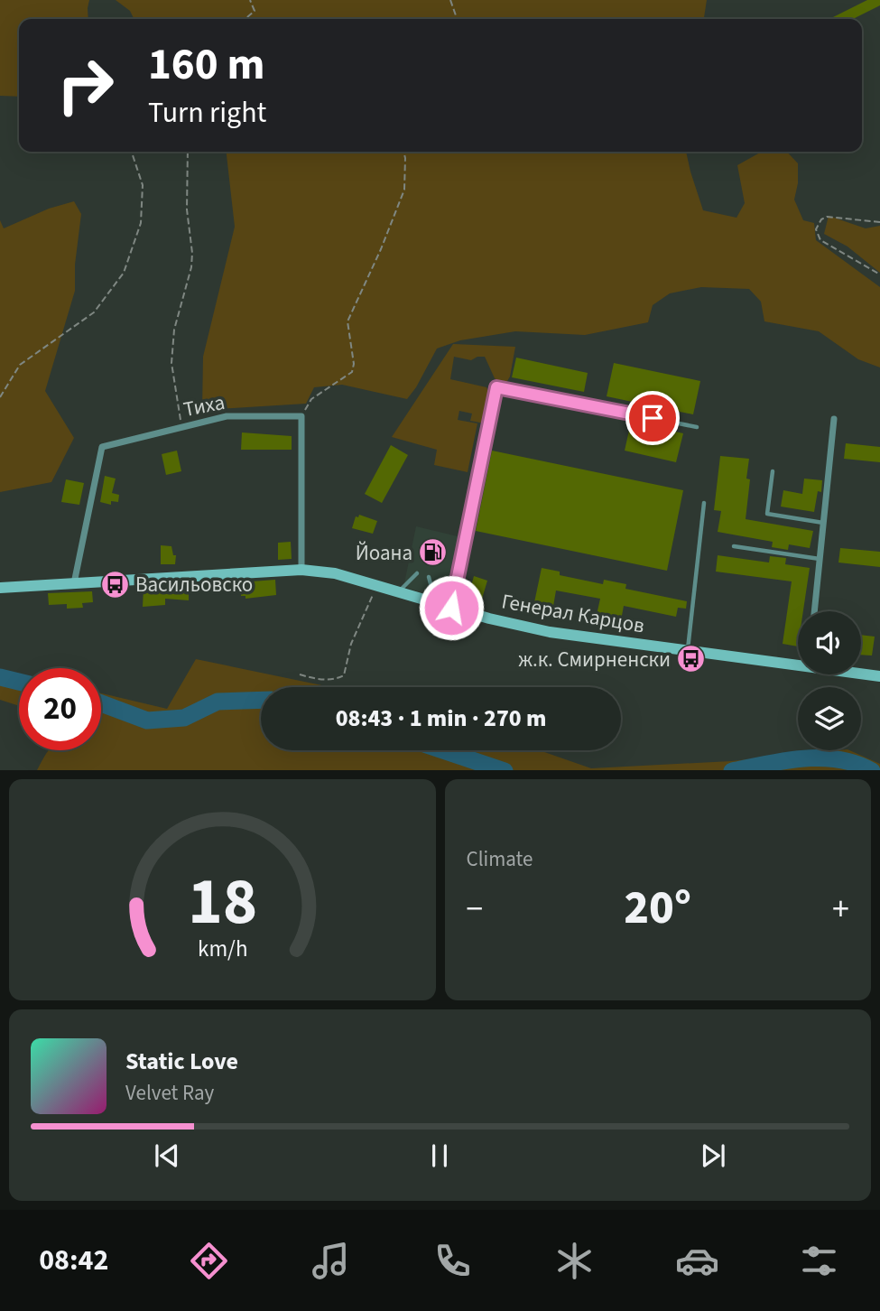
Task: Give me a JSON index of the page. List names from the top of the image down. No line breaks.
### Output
{"streets":{"main road":["Генерал Карцов"],"street":["Тиха"]},"crossings":[["Тиха","Генерал Карцов"]],"places":{"fuel station":["Йоана"],"bus stop":["Васильовско","ж.к. Смирненски"]},"page":{"turn":["160 m","Turn right"],"limit":"20","trip":"08:43 · 1 min · 270 m","tile":"Climate","heat":["−","20°","+"],"song":["Static Love","Velvet Ray"],"tabs":"08:42","gauge":["18","km/h"]}}
